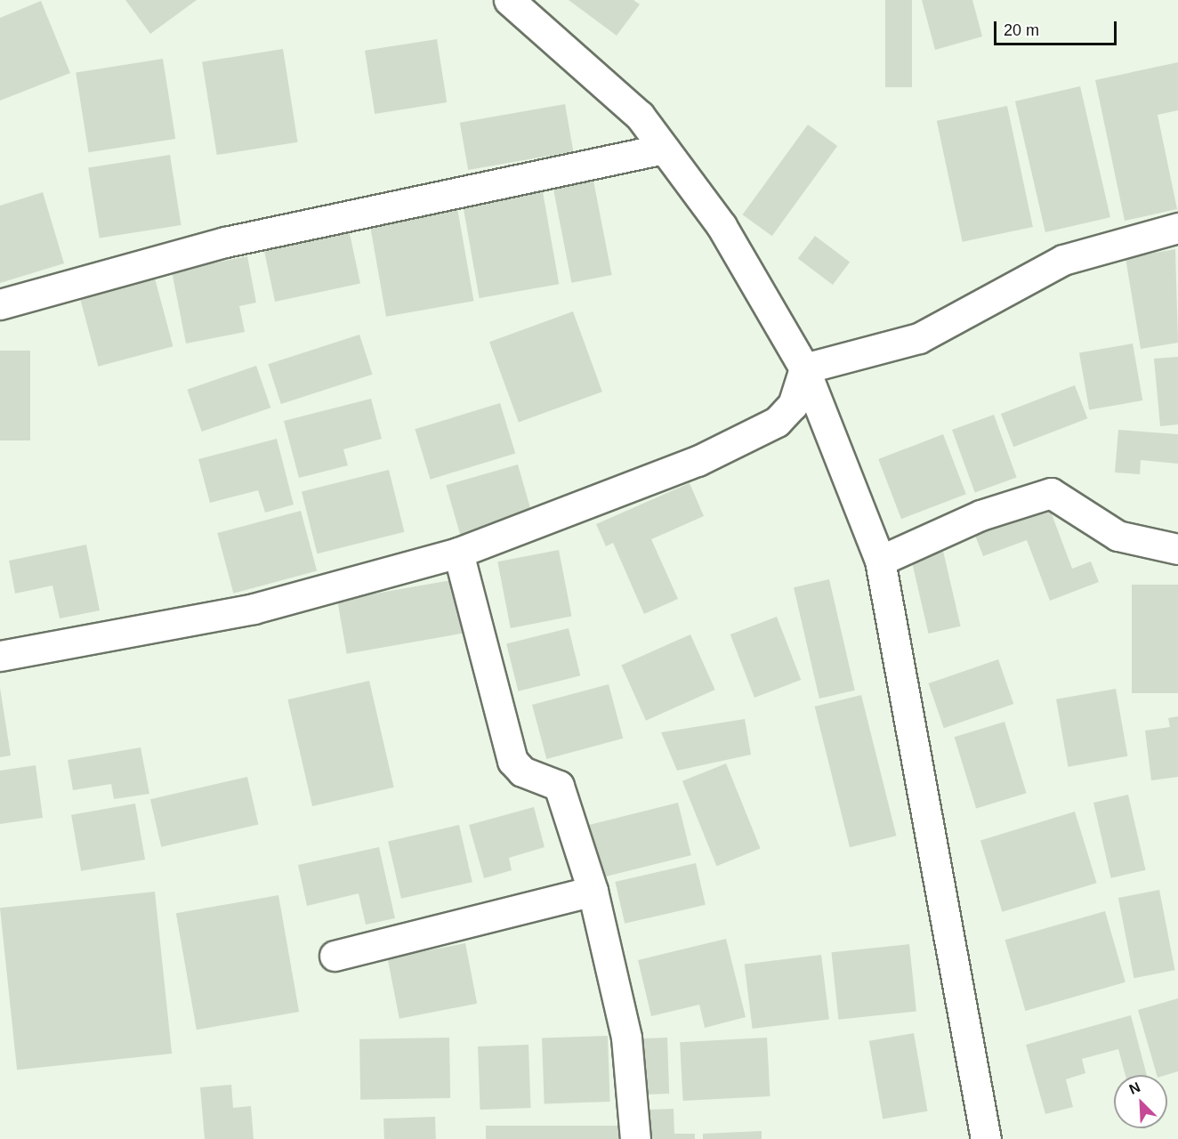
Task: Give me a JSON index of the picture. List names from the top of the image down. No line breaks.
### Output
{"scale_bar":"20 m","north":"top left"}
